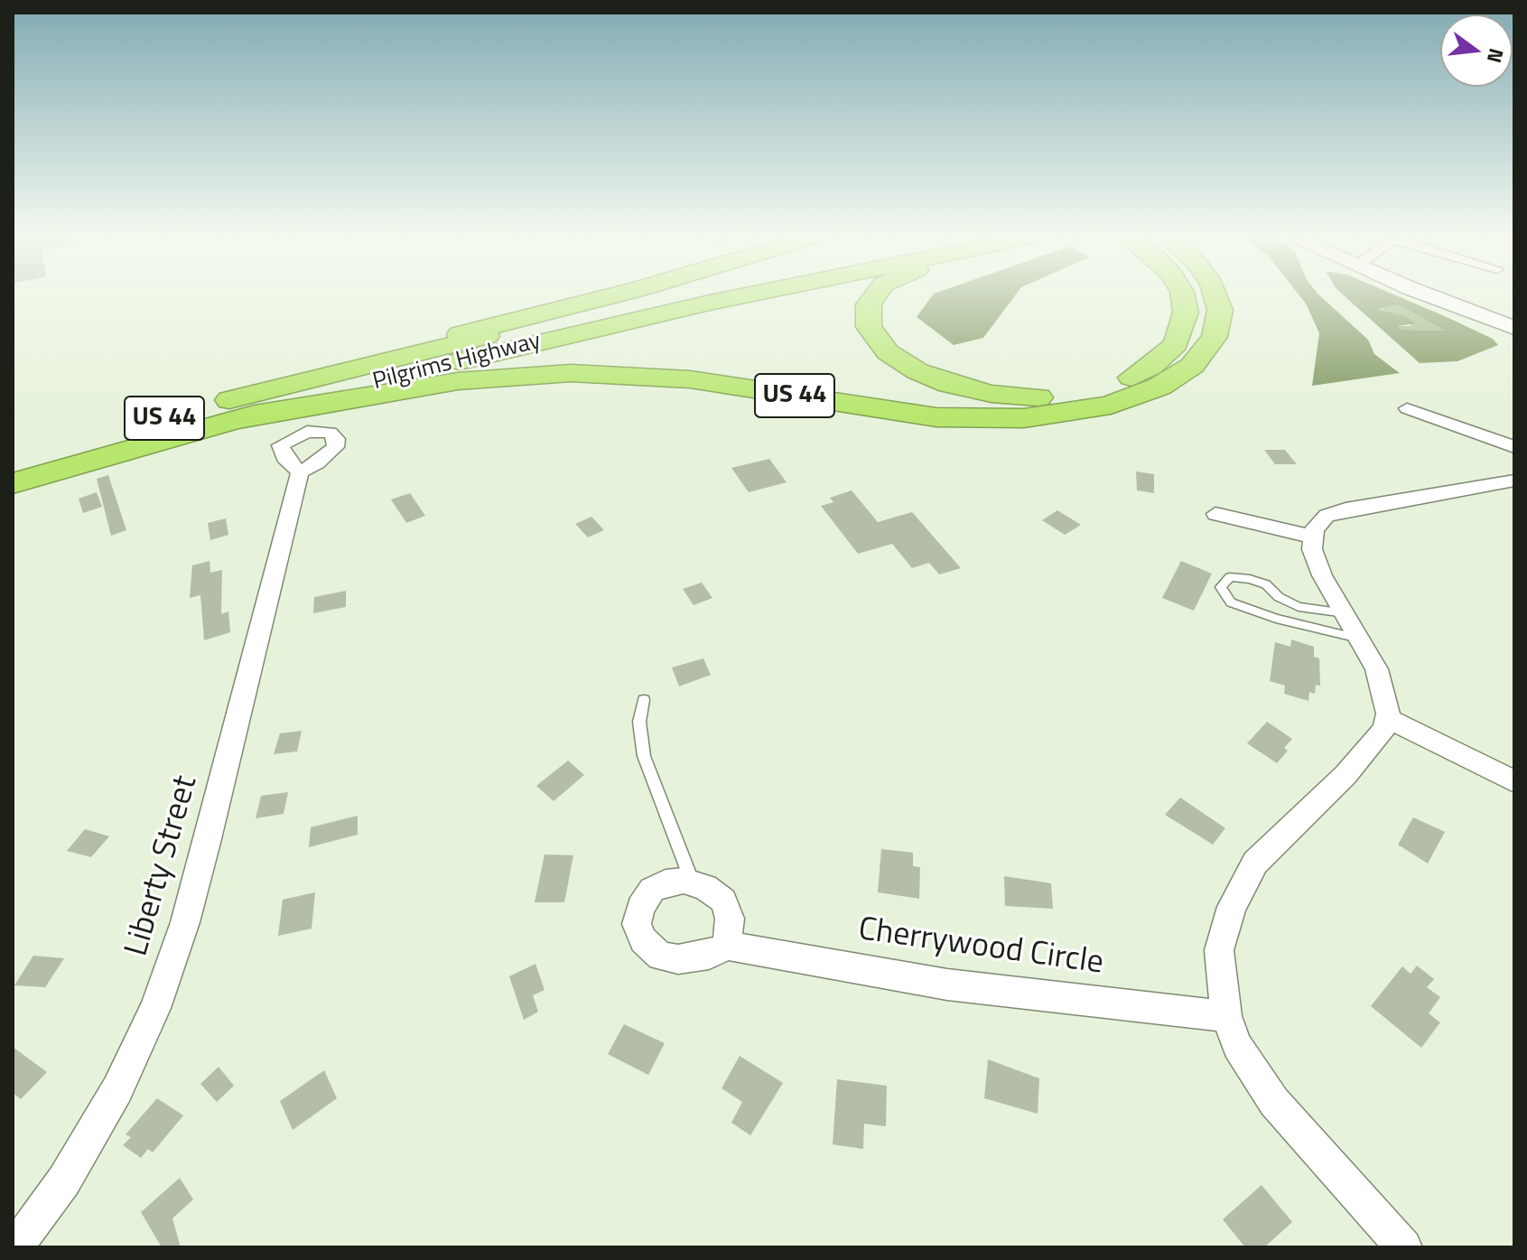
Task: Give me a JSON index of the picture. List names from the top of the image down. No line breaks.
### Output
{"streets":{"highway":["Pilgrims Highway","US 44"],"street":["Liberty Street","Cherrywood Circle"]},"crossings":[["Pilgrims Highway","US 44"]],"north":"right"}
